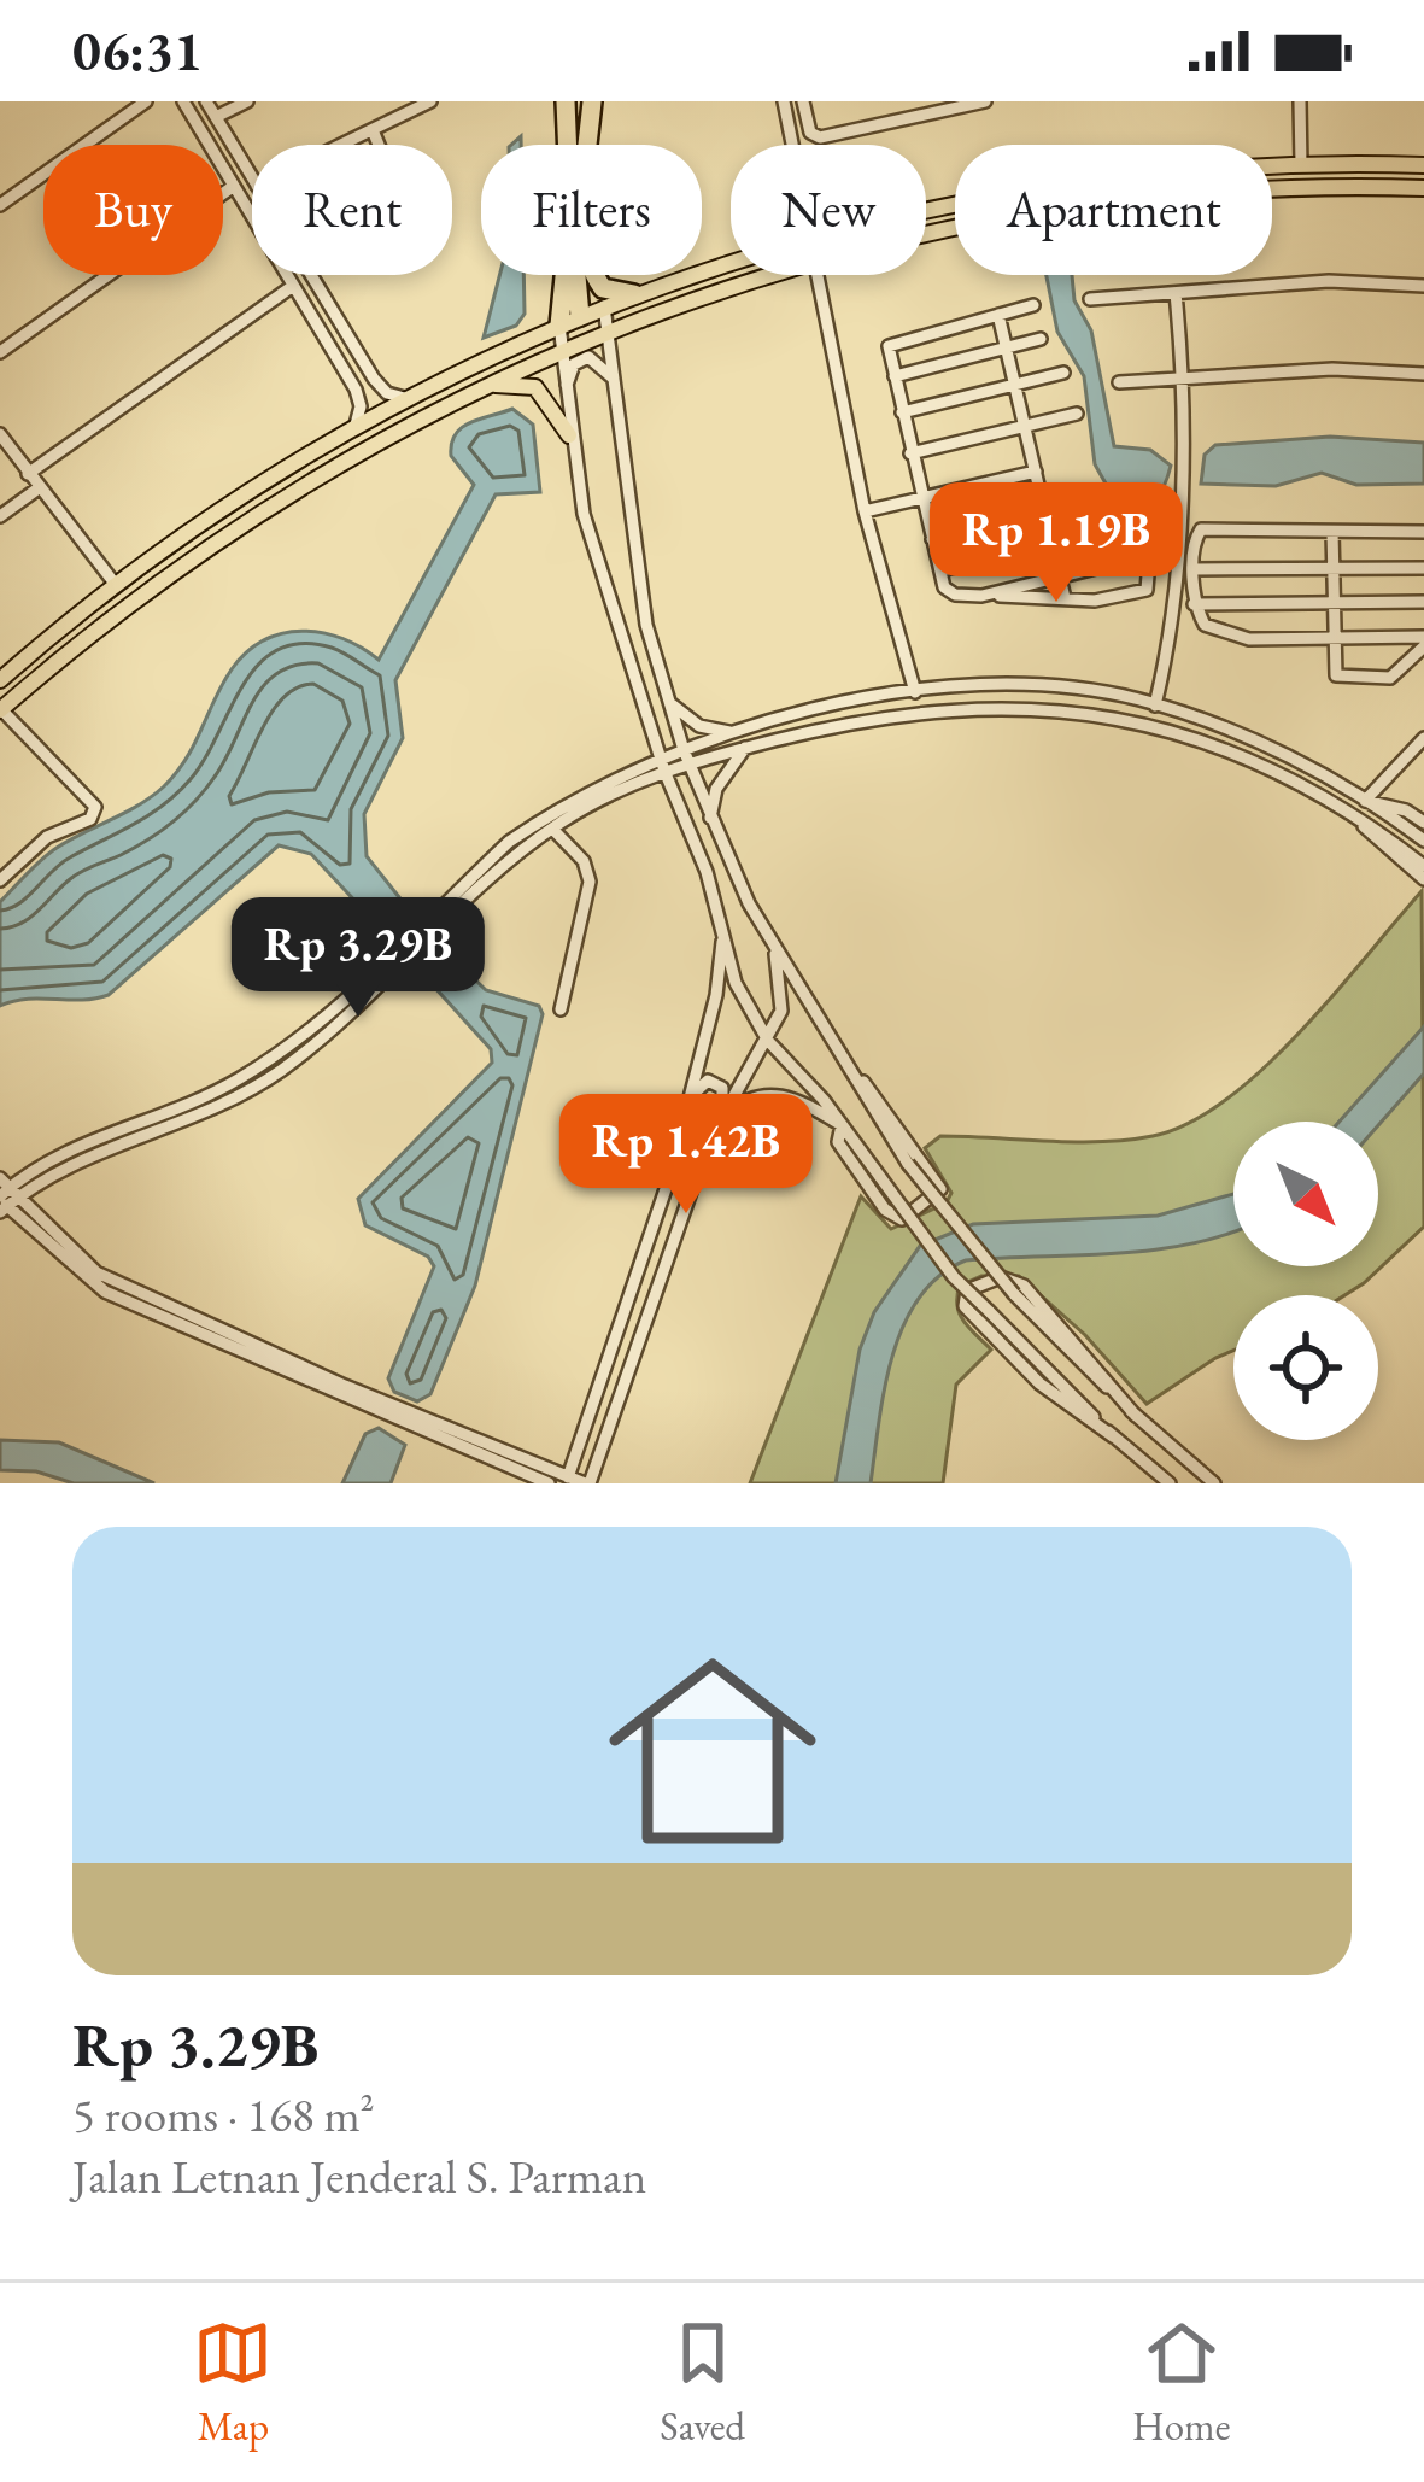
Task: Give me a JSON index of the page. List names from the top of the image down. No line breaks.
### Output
{"north":"bottom right","page":{"status":"06:31","chip":["Buy","Rent","Filters","New","Apartment"],"price":["Rp 1.19B","Rp 3.29B","Rp 1.42B"],"list":[{"name":"Rp 3.29B","note":"5 rooms · 168 m² · Jalan Letnan Jenderal S. Parman"}],"tabs":["Map","Saved","Home"]}}
